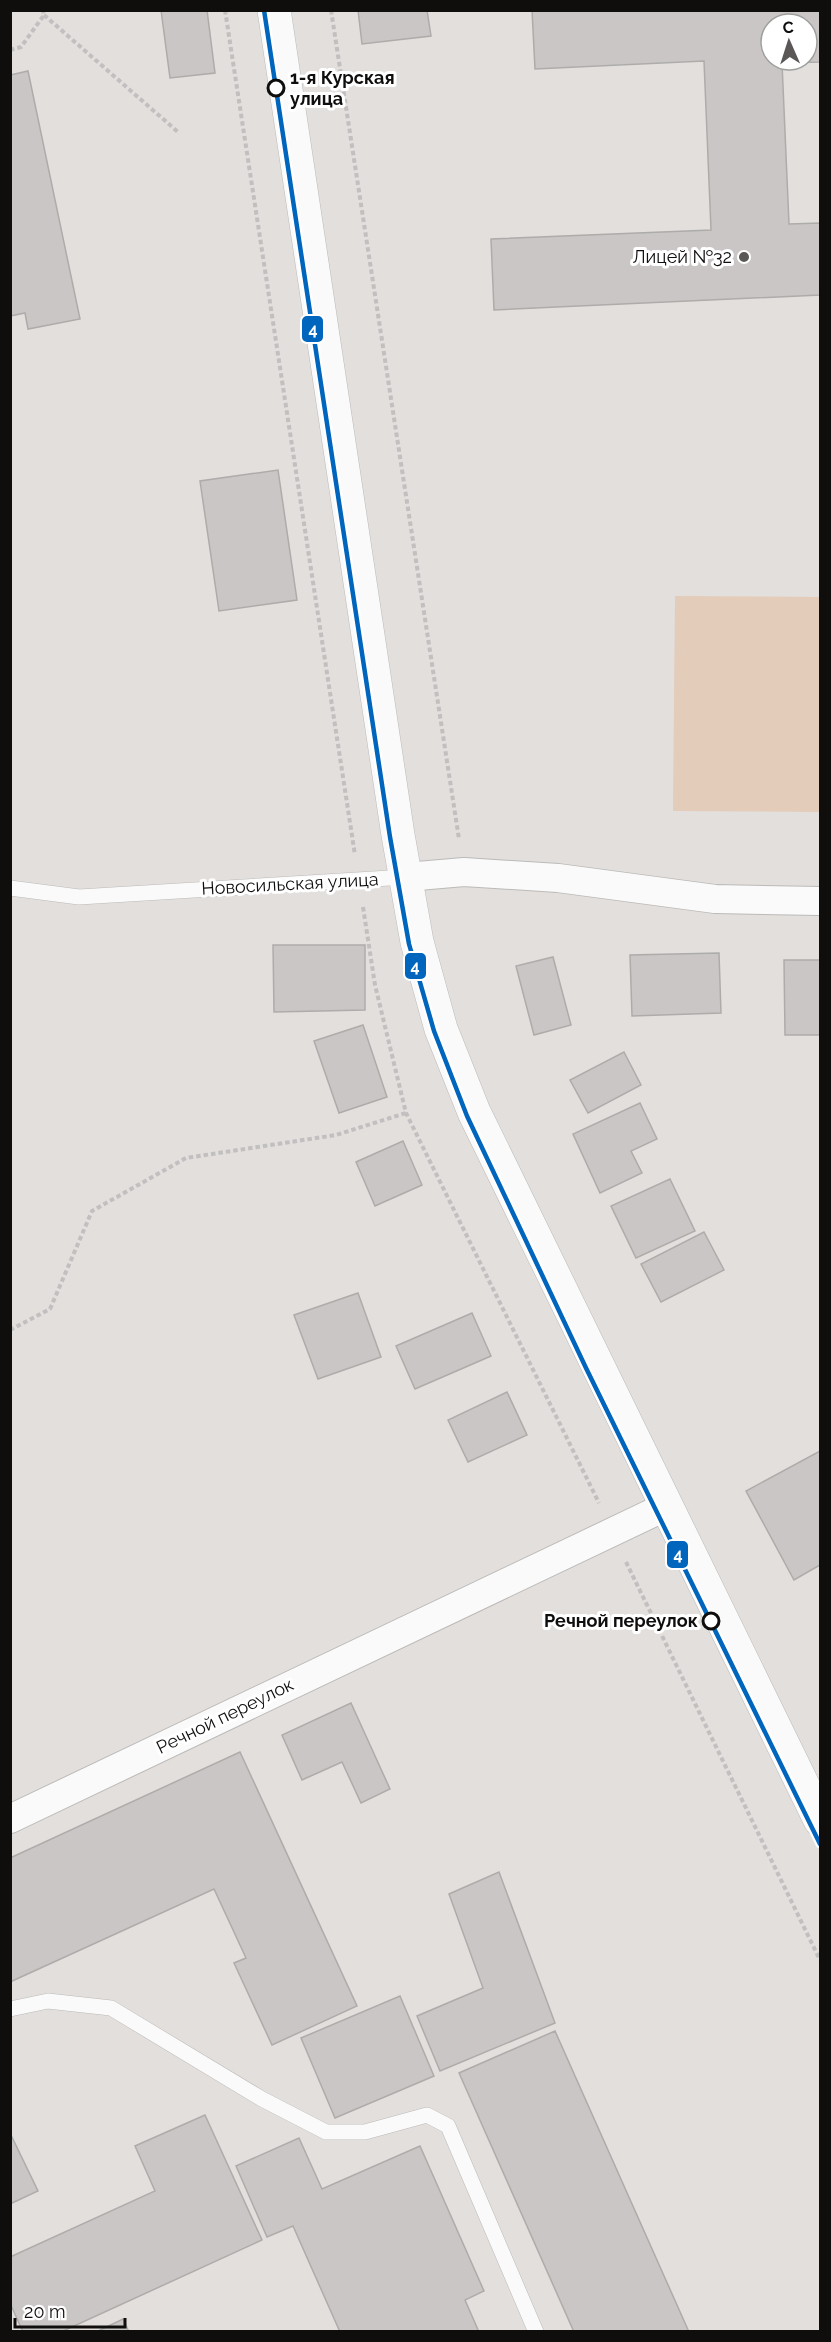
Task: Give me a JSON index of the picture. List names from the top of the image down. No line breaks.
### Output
{"streets":{"street":["Новосильская улица","Речной переулок"]},"places":["1-я Курская улица","Лицей №32","Речной переулок"],"lines":["transit line 4"],"scale_bar":"20 m","north":"top"}
